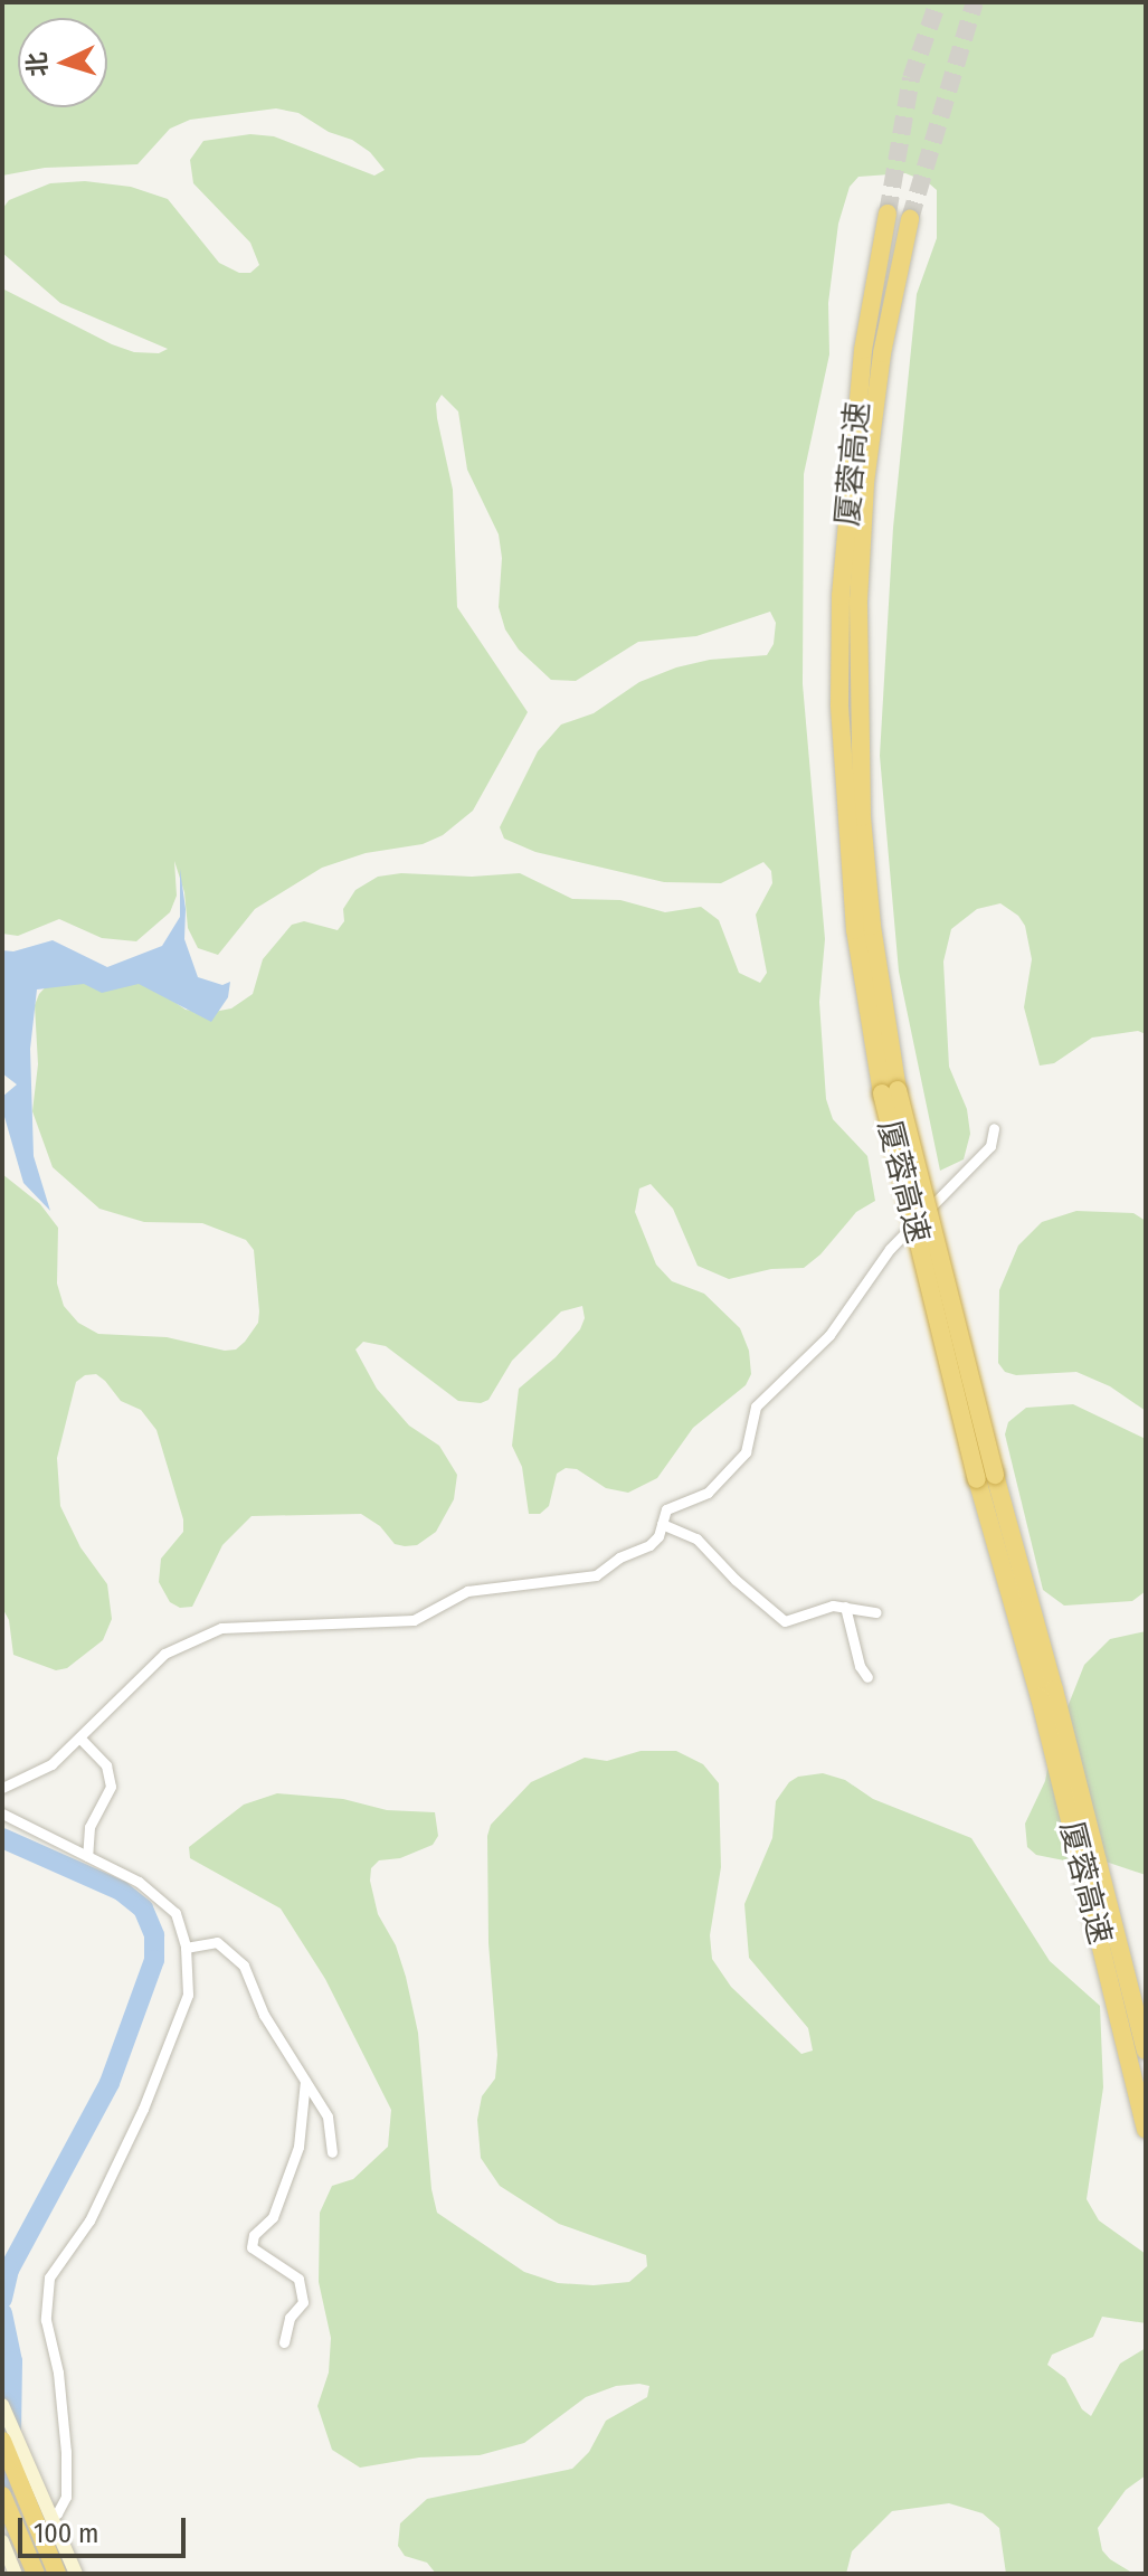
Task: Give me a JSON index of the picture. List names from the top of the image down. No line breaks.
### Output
{"streets":{"highway":["厦蓉高速"]},"scale_bar":"100 m","north":"left"}
